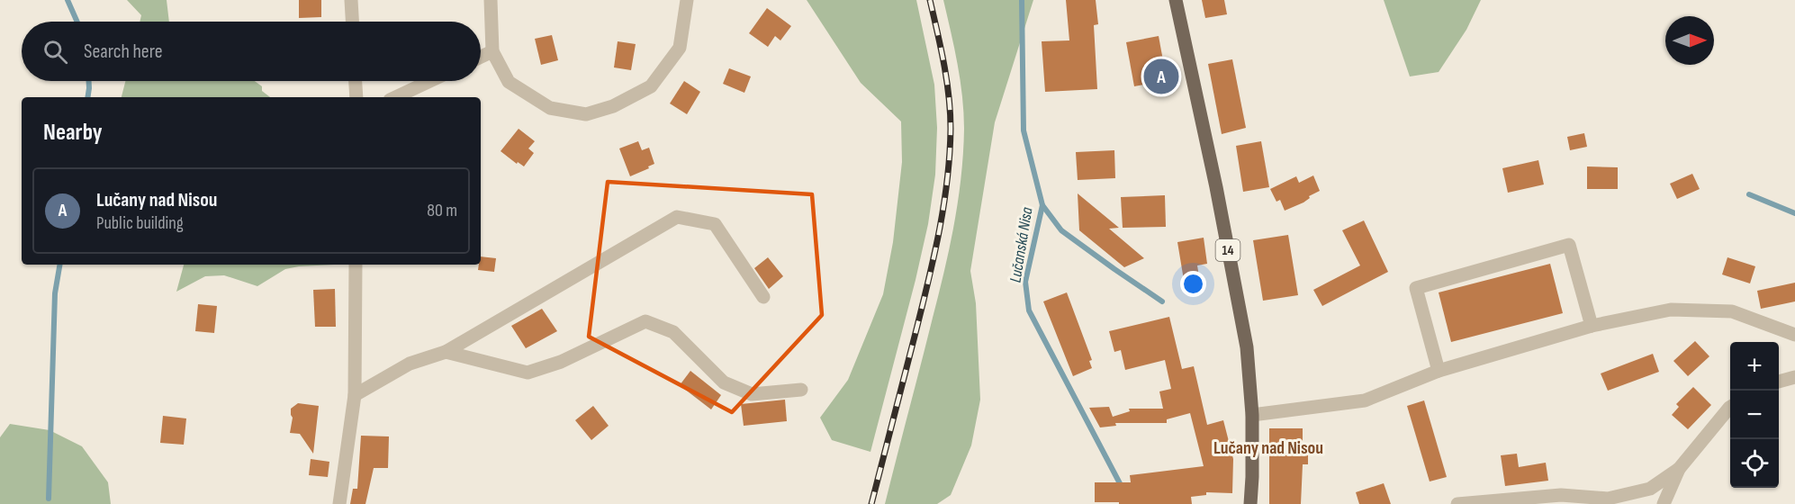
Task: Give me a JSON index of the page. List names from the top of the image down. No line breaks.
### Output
{"streets":{"main road":["14"]},"districts":["Lučany nad Nisou"],"water":["Lučanská Nisa"],"north":"right","page":{"search":"Search here","pins":"A","heading":"Nearby","list":[{"mark":"A","name":"Lučany nad Nisou","note":"Public building","value":"80 m"}],"map_buttons":["+","−"]}}
